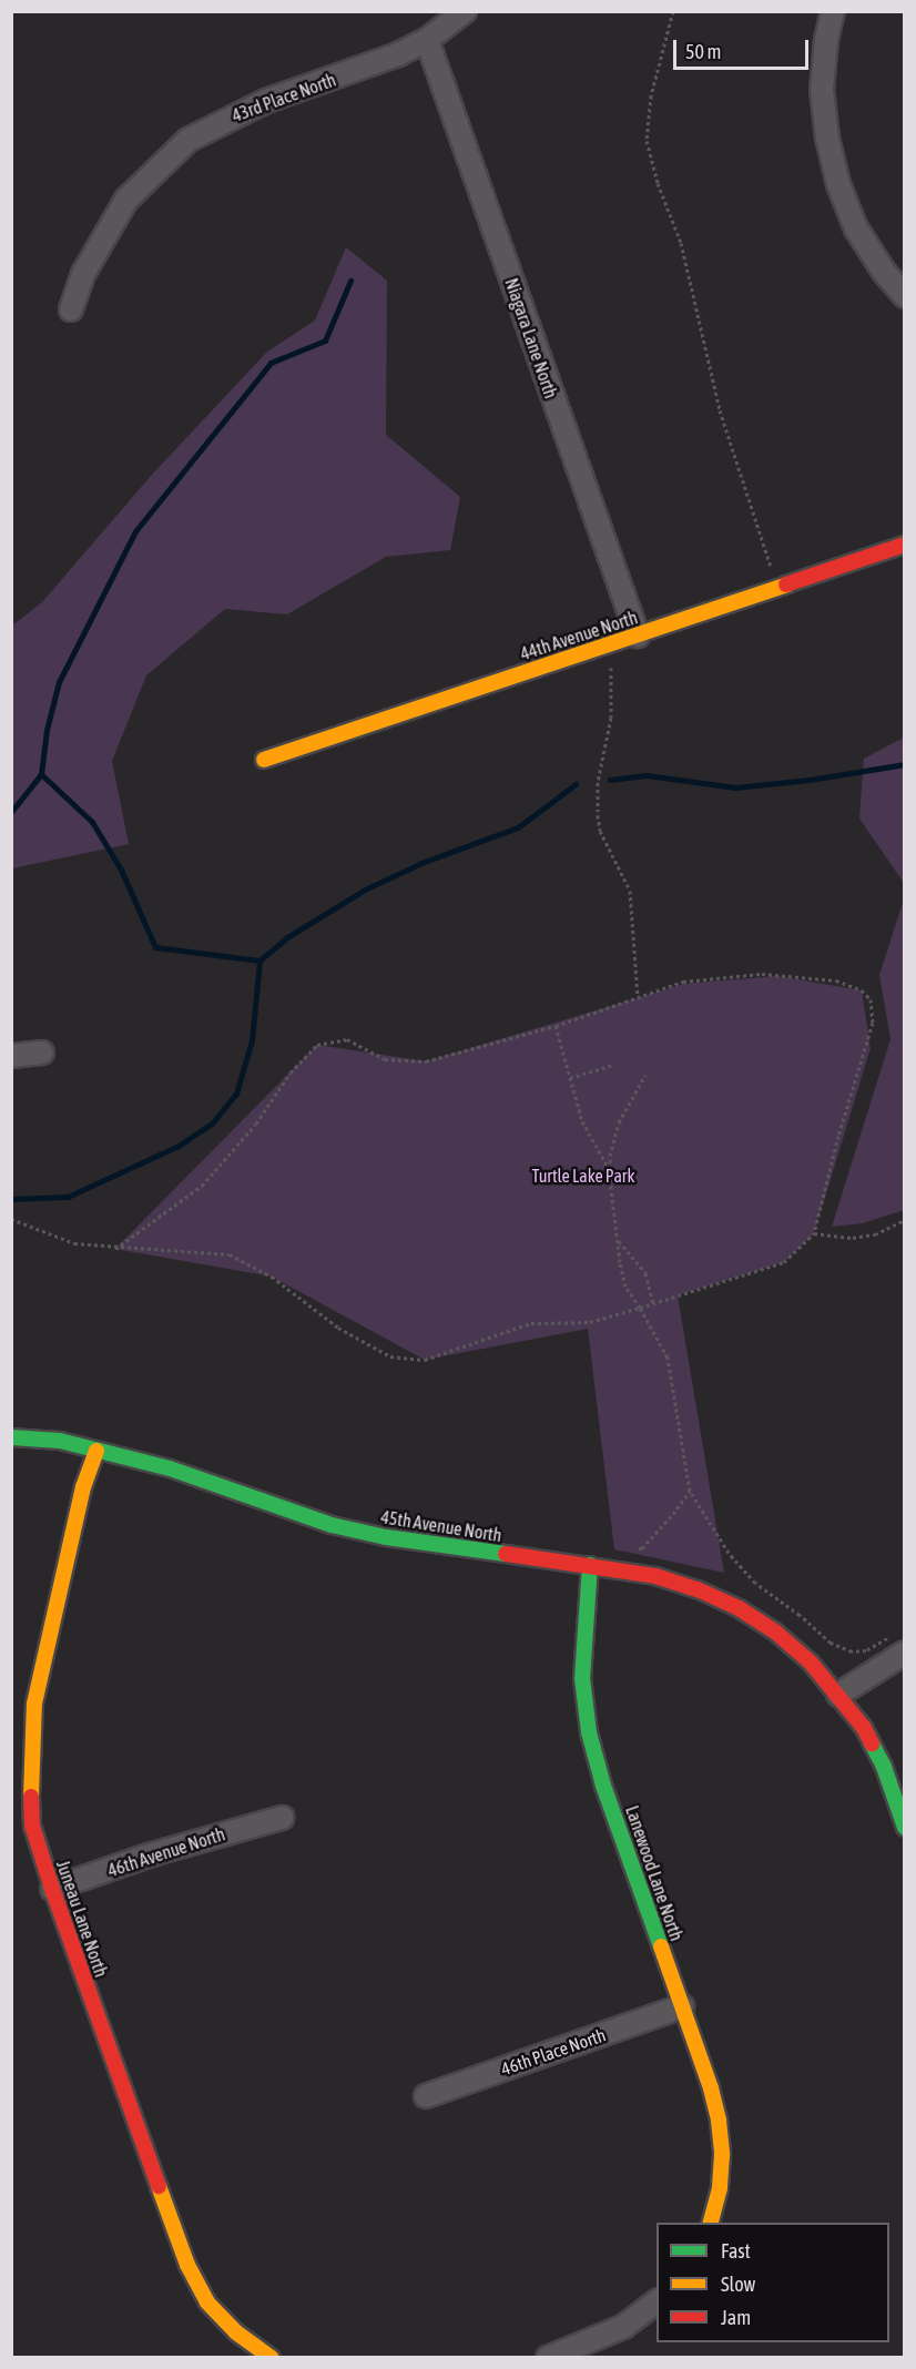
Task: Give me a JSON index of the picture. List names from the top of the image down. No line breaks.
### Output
{"streets":{"street":["43rd Place North","Niagara Lane North","44th Avenue North","45th Avenue North","46th Avenue North","Lanewood Lane North","Juneau Lane North","46th Place North"]},"crossings":[["43rd Place North","Niagara Lane North"],["Niagara Lane North","44th Avenue North"],["45th Avenue North","Lanewood Lane North"],["45th Avenue North","Juneau Lane North"],["46th Avenue North","Juneau Lane North"],["Lanewood Lane North","46th Place North"]],"parks":["Turtle Lake Park"],"legend":["Fast","Slow","Jam"],"scale_bar":"50 m"}
